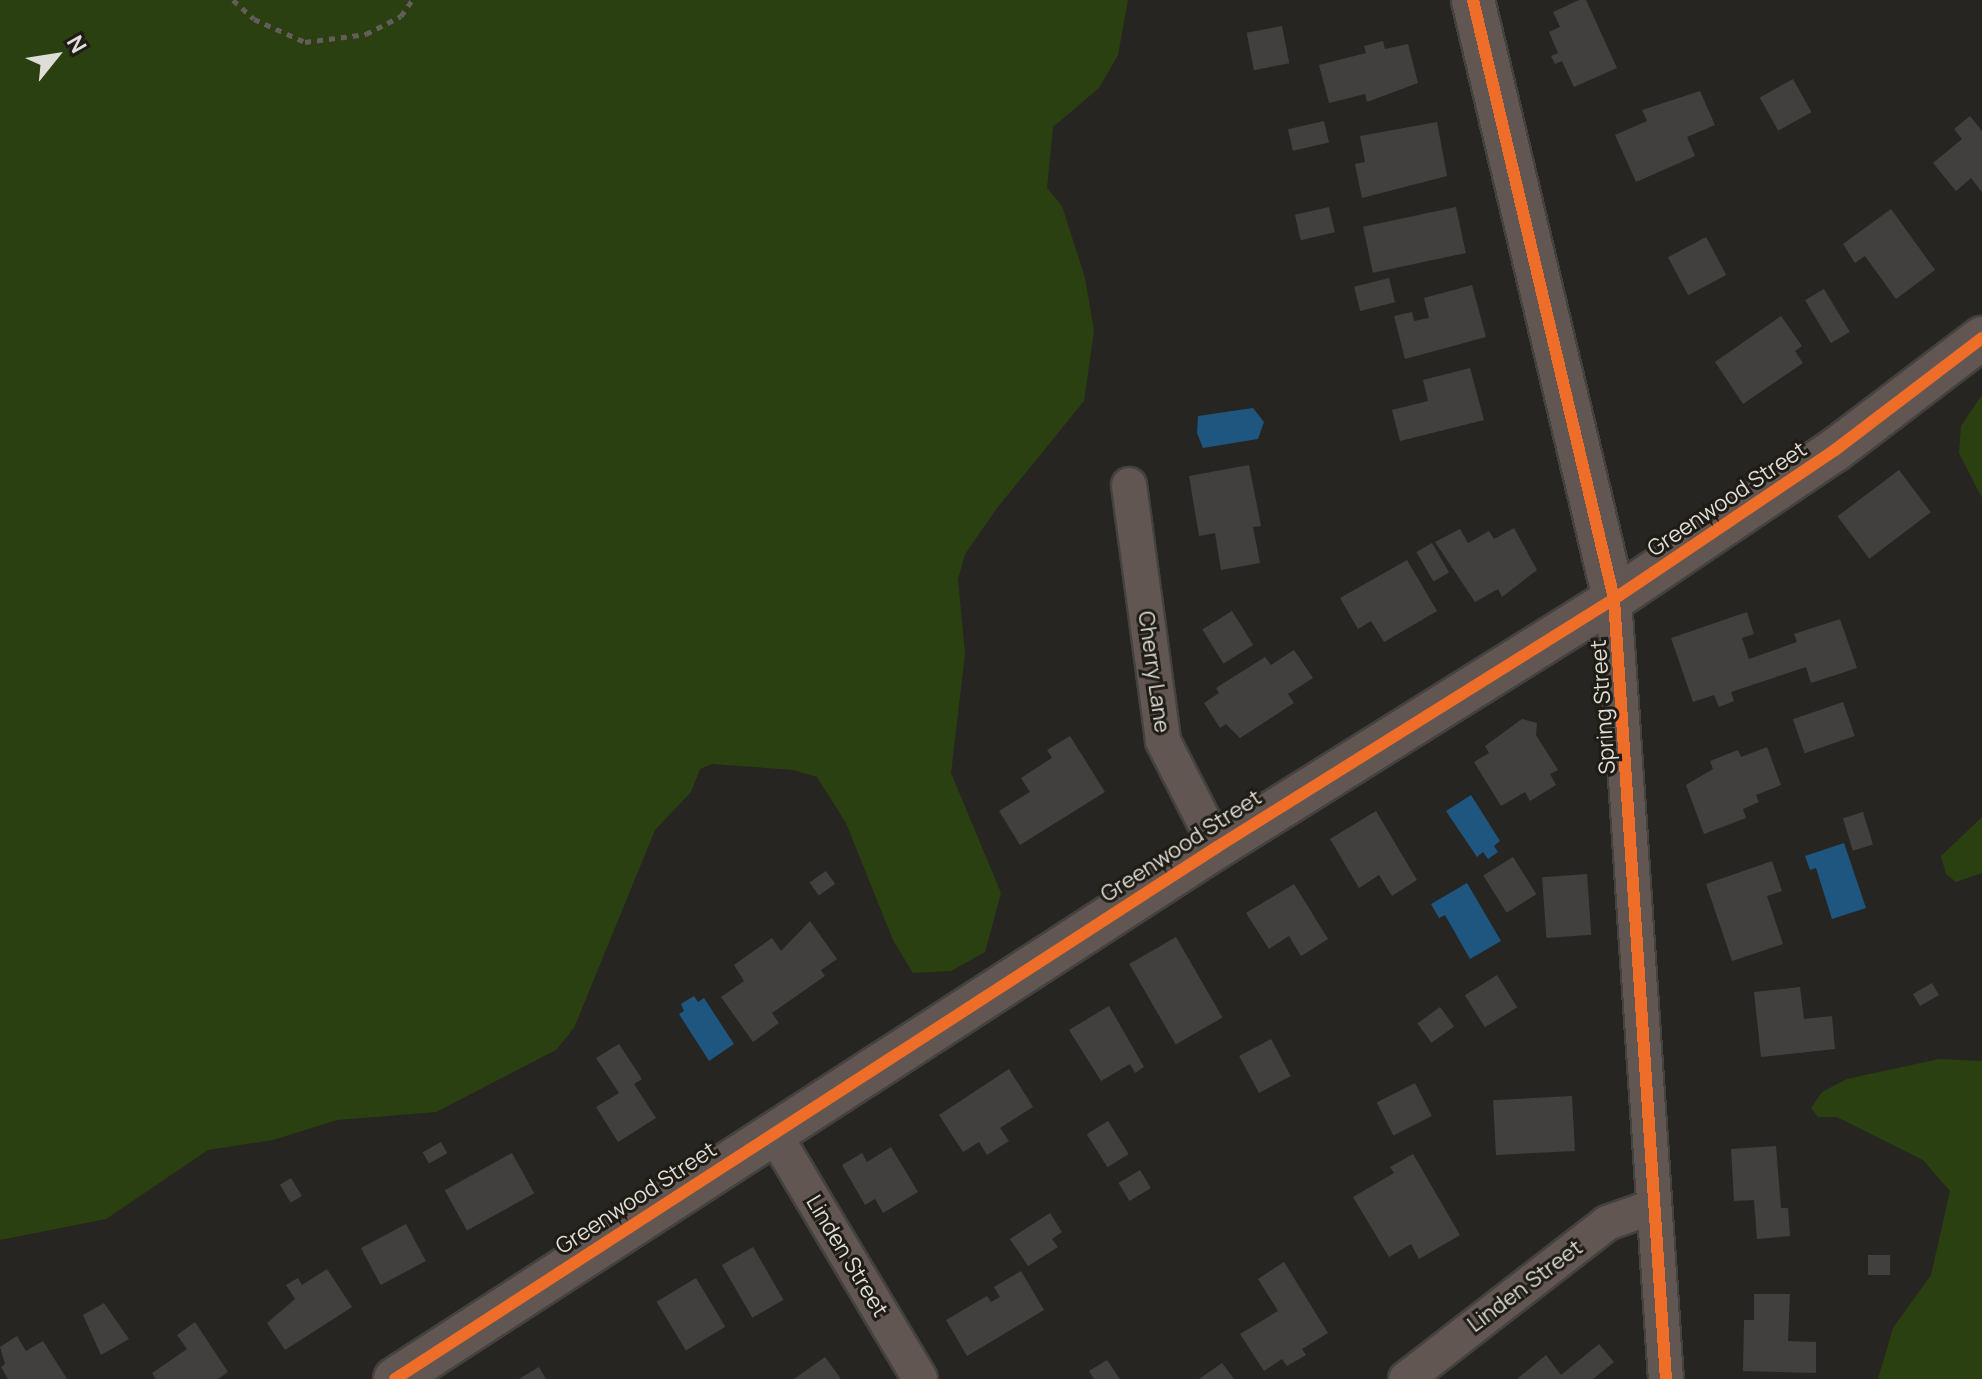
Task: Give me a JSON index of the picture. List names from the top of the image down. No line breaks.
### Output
{"streets":{"street":["Greenwood Street","Cherry Lane","Spring Street","Linden Street"]},"crossings":[["Greenwood Street","Cherry Lane"],["Greenwood Street","Spring Street"],["Greenwood Street","Linden Street"],["Spring Street","Linden Street"]],"north":"top right"}
